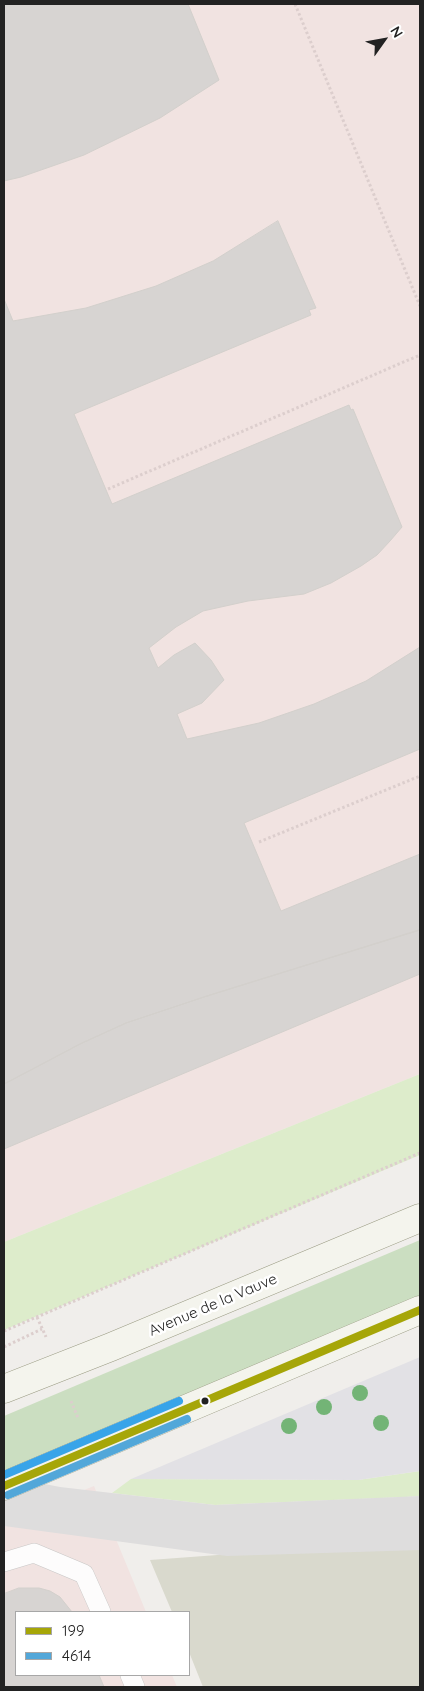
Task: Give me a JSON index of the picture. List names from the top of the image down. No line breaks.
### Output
{"streets":{"main road":["Avenue de la Vauve"]},"lines":["transit line 199","transit line 4614"],"legend":["199","4614"],"north":"top right"}
